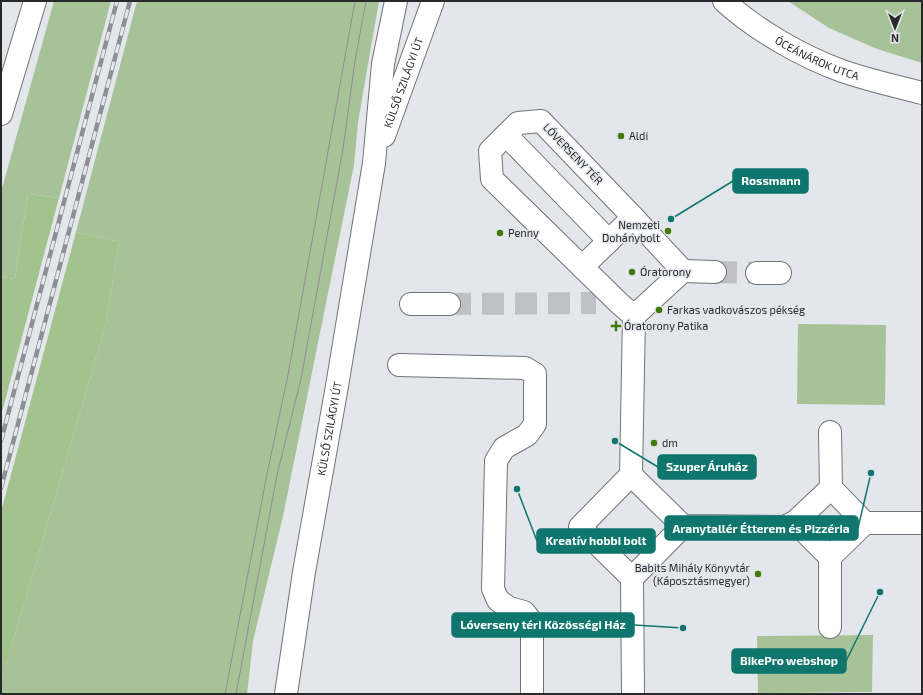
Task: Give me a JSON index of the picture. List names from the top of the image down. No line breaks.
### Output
{"streets":{"street":["ÓCEÁNÁROK UTCA","KÜLSŐ SZILÁGYI ÚT","LÓVERSENY TÉR"]},"places":{"other":["Aldi","Rossmann","Nemzeti Dohánybolt","Penny","Óratorony","Farkas vadkovászos pékség","Szuper Áruház","dm","Aranytallér Étterem és Pizzéria","Kreatív hobbi bolt","Babits Mihály Könyvtár (Káposztásmegyer)","BikePro webshop","Lóverseny téri Közösségi Ház"],"health":["Óratorony Patika"]},"north":"bottom"}
